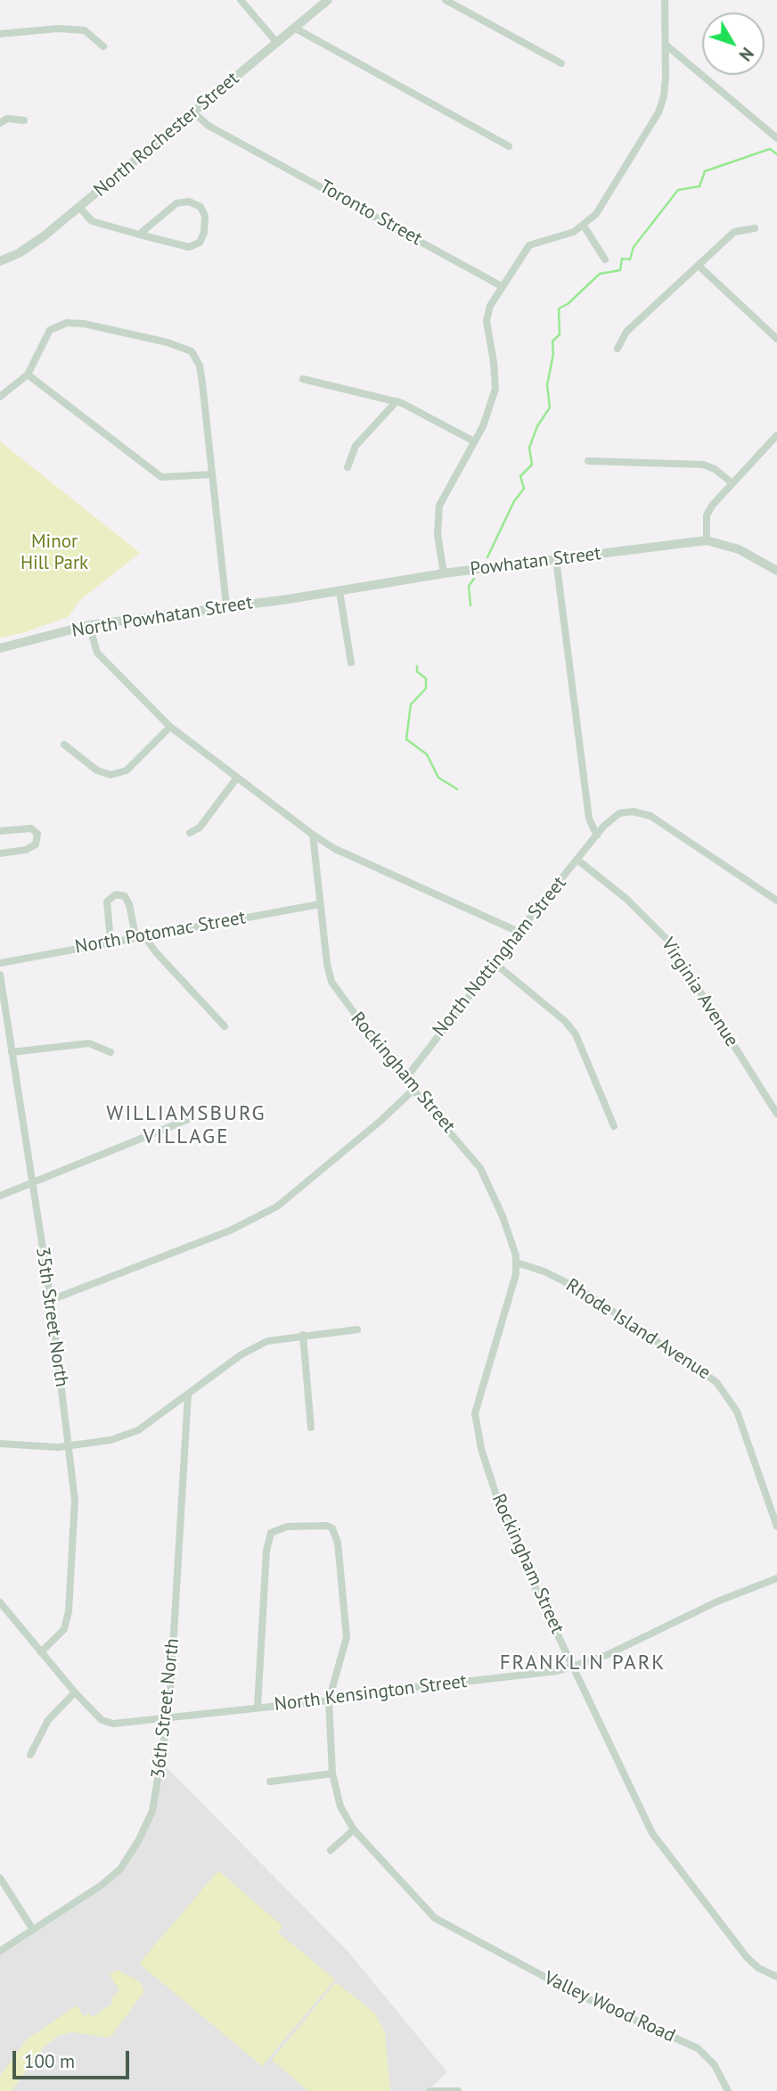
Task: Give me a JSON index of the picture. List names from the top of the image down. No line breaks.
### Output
{"streets":{"street":["North Rochester Street","Toronto Street","Powhatan Street","North Powhatan Street","North Potomac Street","North Nottingham Street","Virginia Avenue","Rockingham Street","35th Street North","Rhode Island Avenue","North Kensington Street","36th Street North","Valley Wood Road"]},"crossings":[["North Rochester Street","Toronto Street"],["Powhatan Street","North Powhatan Street"],["North Potomac Street","Rockingham Street"],["North Nottingham Street","Virginia Avenue"],["North Nottingham Street","Rockingham Street"],["Rockingham Street","Rhode Island Avenue"],["Rockingham Street","North Kensington Street"],["35th Street North","North Kensington Street"],["North Kensington Street","36th Street North"],["North Kensington Street","Valley Wood Road"]],"districts":["WILLIAMSBURG VILLAGE","FRANKLIN PARK"],"parks":["Minor Hill Park"],"scale_bar":"100 m","north":"bottom right"}
